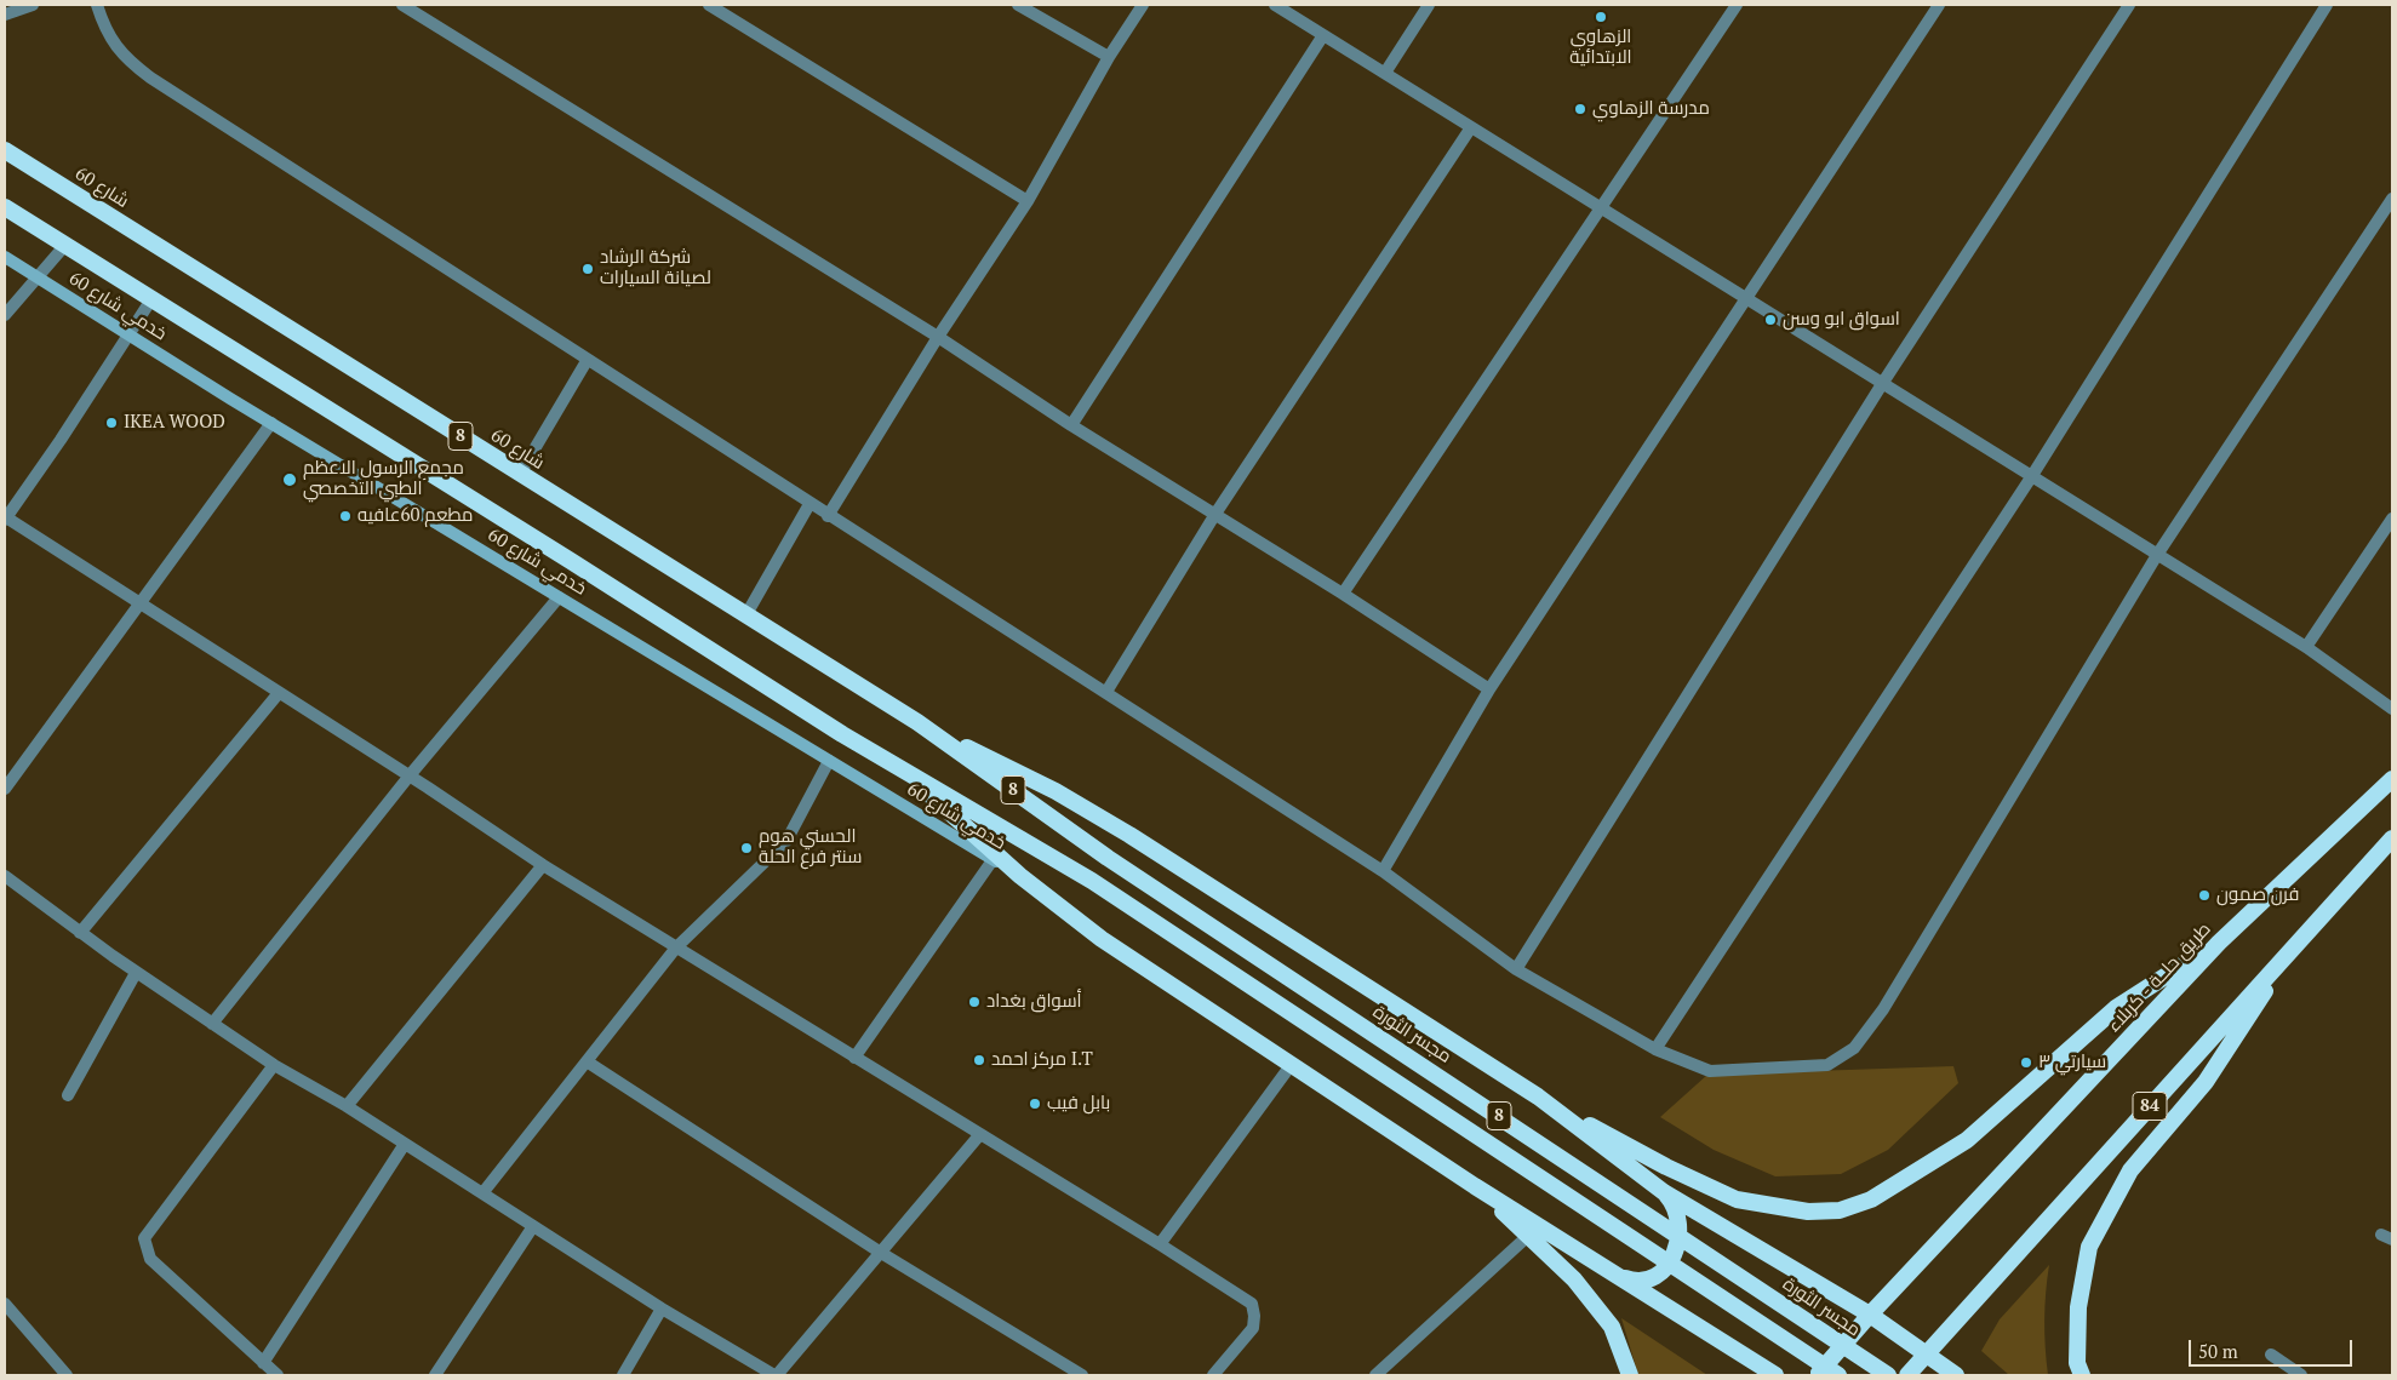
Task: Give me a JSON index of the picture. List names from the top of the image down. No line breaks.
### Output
{"streets":{"highway":["شارع 60","8","طريق حلــة - كربلاء","مجسر الثورة","84"],"main road":["خدمي شارع 60"]},"crossings":[["شارع 60","مجسر الثورة"]],"places":["الزهاوي الابتدائية","مدرسة الزهاوي","شركة الرشاد لصيانة السيارات","اسواق ابو وسن","IKEA WOOD","مجمع الرسول الاعظم الطبي التخصصي","مطعم 60عافيه","الحسني هوم سنتر فرع الحلة","فرن صمون","أسواق بغداد","مركز احمد I.T","سيارتي ٣","بابل فيب"],"scale_bar":"50 m"}
